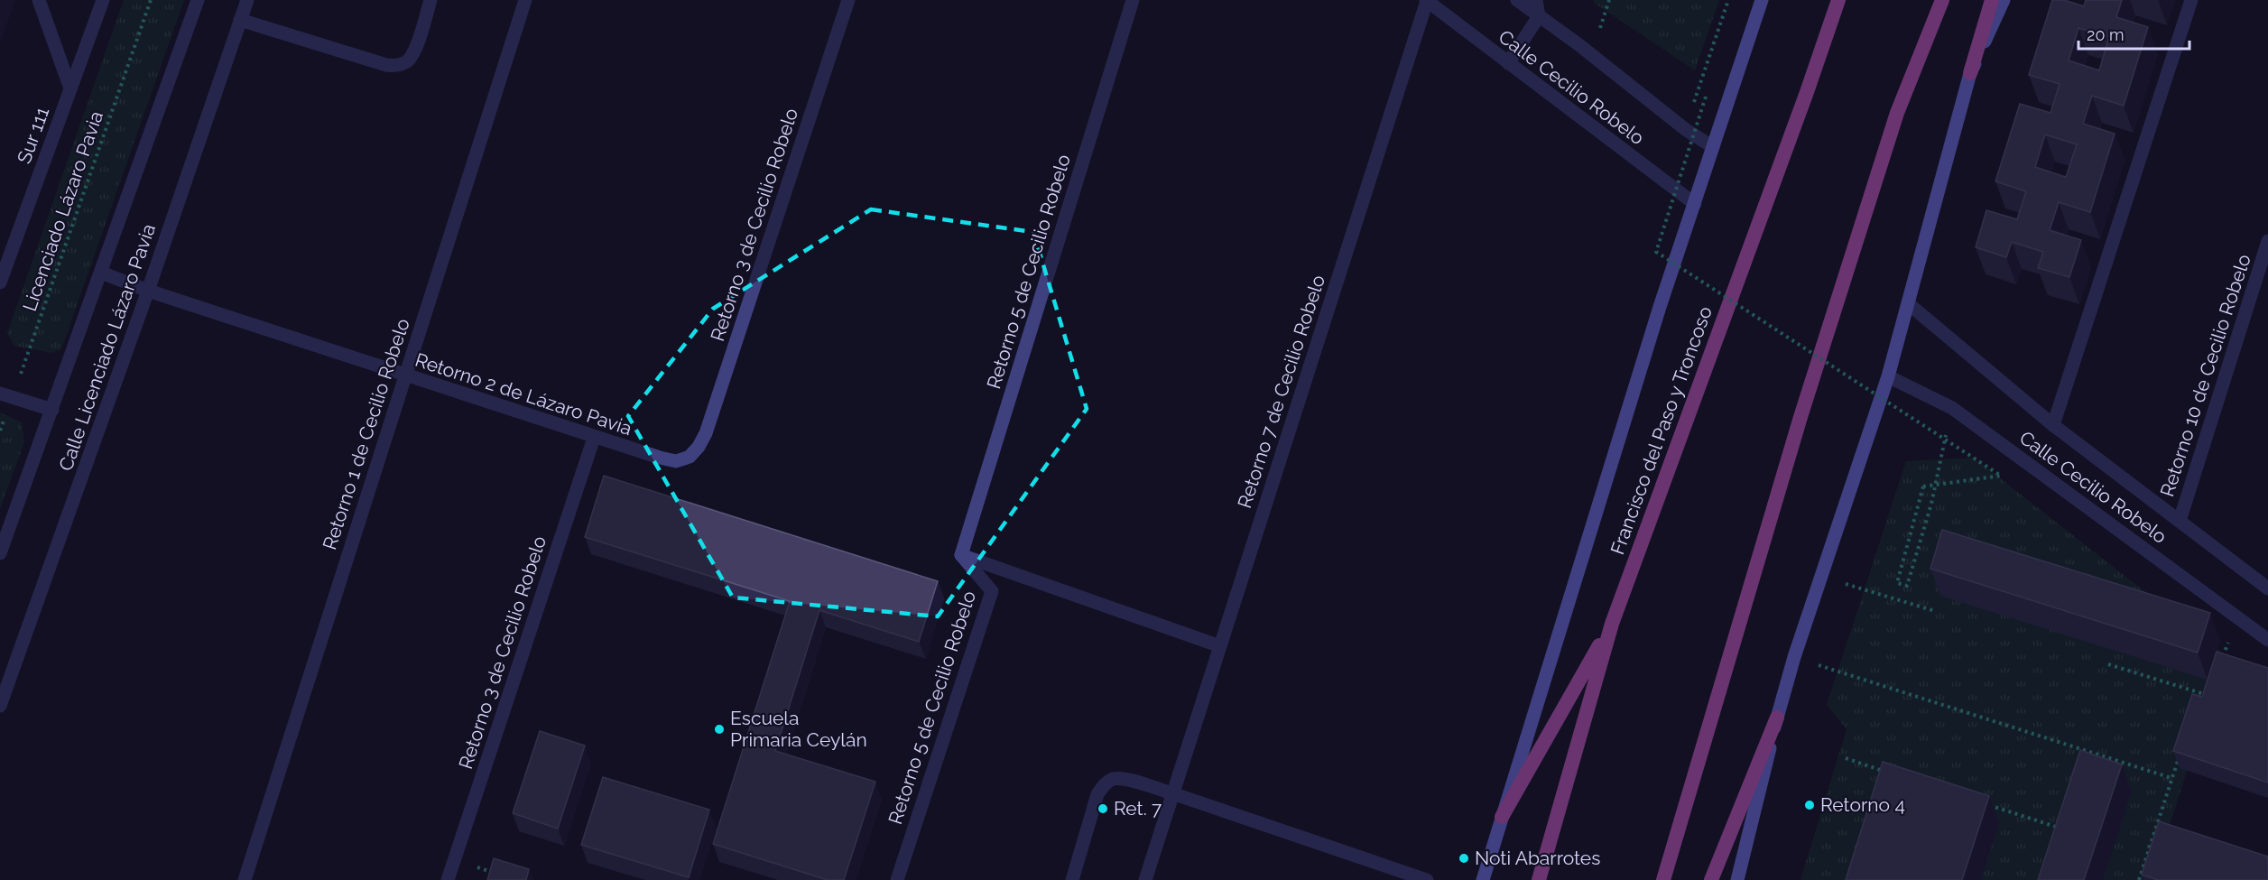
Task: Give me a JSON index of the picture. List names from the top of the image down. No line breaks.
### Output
{"streets":{"highway":["Francisco del Paso y Troncoso"],"street":["Calle Cecilio Robelo","Sur 111","Retorno 3 de Cecilio Robelo","Retorno 5 de Cecilio Robelo","Calle Licenciado Lázaro Pavia","Retorno 10 de Cecilio Robelo","Retorno 7 de Cecilio Robelo","Retorno 2 de Lázaro Pavia","Retorno 1 de Cecilio Robelo"],"path":["Licenciado Lázaro Pavia"]},"crossings":[["Calle Cecilio Robelo","Retorno 10 de Cecilio Robelo"],["Calle Cecilio Robelo","Retorno 7 de Cecilio Robelo"],["Calle Cecilio Robelo","Francisco del Paso y Troncoso"],["Retorno 3 de Cecilio Robelo","Retorno 2 de Lázaro Pavia"],["Calle Licenciado Lázaro Pavia","Retorno 2 de Lázaro Pavia"],["Retorno 2 de Lázaro Pavia","Retorno 1 de Cecilio Robelo"]],"places":["Escuela Primaria Ceylán","Retorno 4","Ret. 7","Noti Abarrotes"],"scale_bar":"20 m"}
